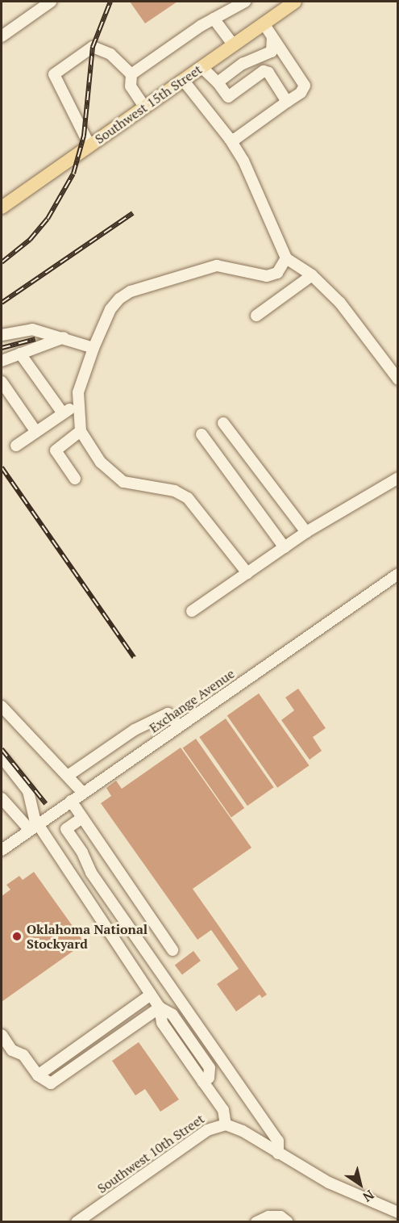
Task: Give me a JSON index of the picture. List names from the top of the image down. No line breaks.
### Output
{"streets":{"main road":["Southwest 15th Street"],"street":["Exchange Avenue","Southwest 10th Street"]},"places":["Oklahoma National Stockyard"],"north":"bottom right"}
